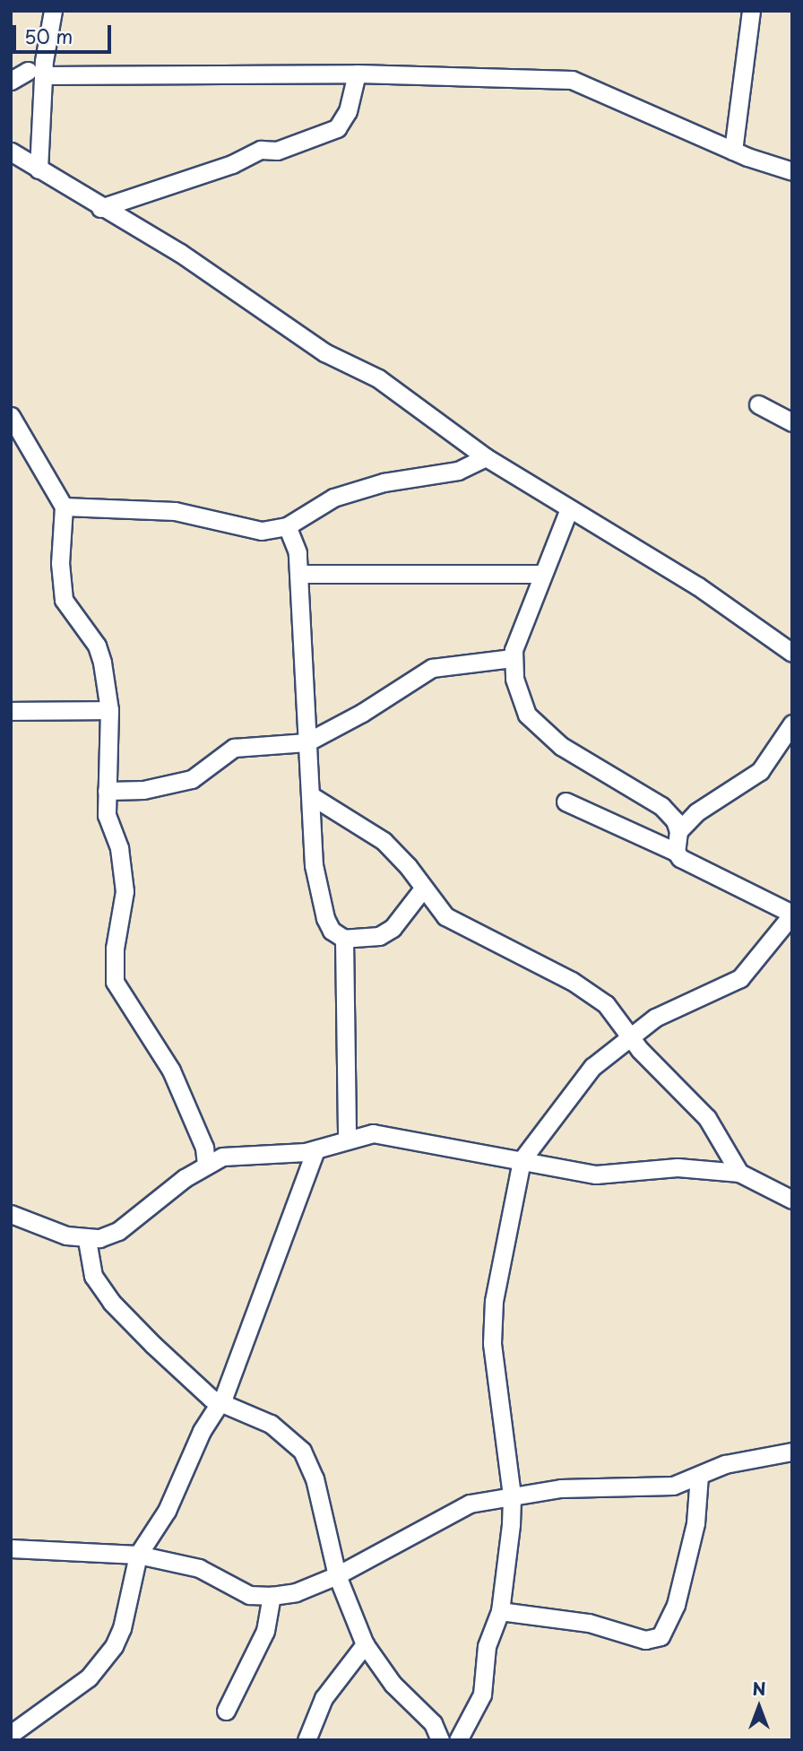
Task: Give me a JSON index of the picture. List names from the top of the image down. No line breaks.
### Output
{"scale_bar":"50 m","north":"top"}
